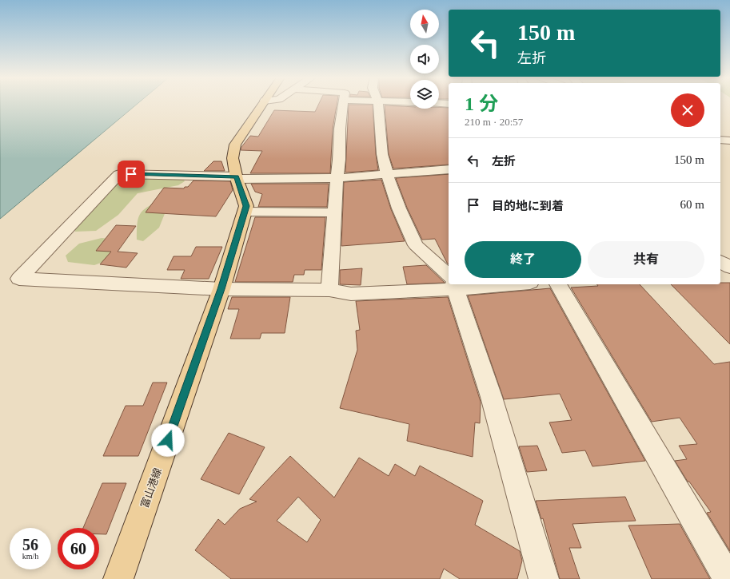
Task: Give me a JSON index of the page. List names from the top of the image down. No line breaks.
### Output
{"streets":{"main road":["富山港線"]},"north":"top","page":{"turn":["150 m","左折"],"heading":["1 分","210 m · 20:57"],"list":[{"name":"左折","value":"150 m"},{"name":"目的地に到着","value":"60 m"}],"buttons":["終了","共有"],"speed":"56 km/h","limit":"60"}}
